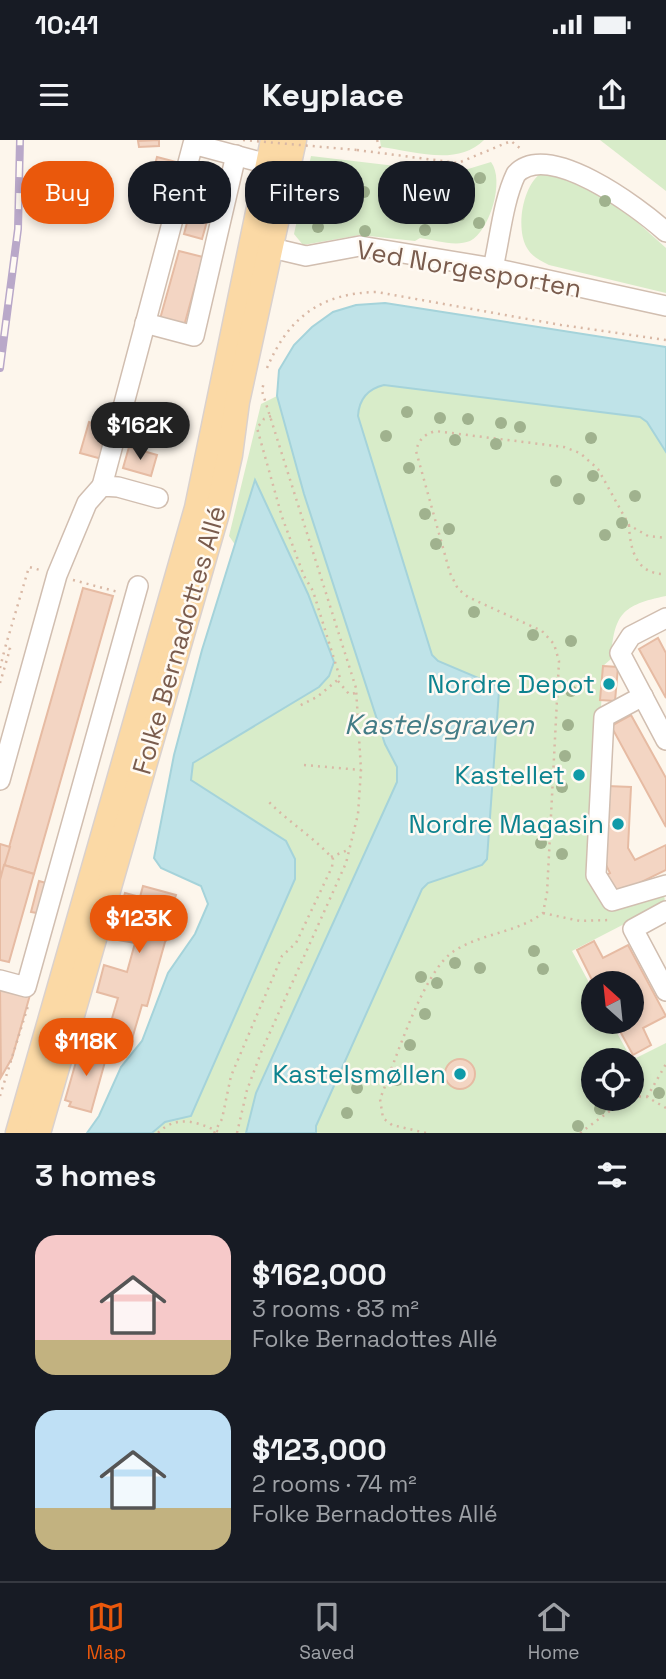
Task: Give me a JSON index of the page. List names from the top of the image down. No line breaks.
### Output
{"streets":{"main road":["Folke Bernadottes Allé"],"street":["Ved Norgesporten"]},"crossings":[["Ved Norgesporten","Folke Bernadottes Allé"]],"water":["Kastelsgraven"],"places":["Nordre Depot","Kastellet","Nordre Magasin","Kastelsmøllen"],"north":"top left","page":{"status":"10:41","header":"Keyplace","chip":["Buy","Rent","Filters","New"],"price":["$162K","$123K","$118K"],"heading":"3 homes","list":[{"name":"$162,000","note":"3 rooms · 83 m² · Folke Bernadottes Allé"},{"name":"$123,000","note":"2 rooms · 74 m² · Folke Bernadottes Allé"}],"tabs":["Map","Saved","Home"]}}
